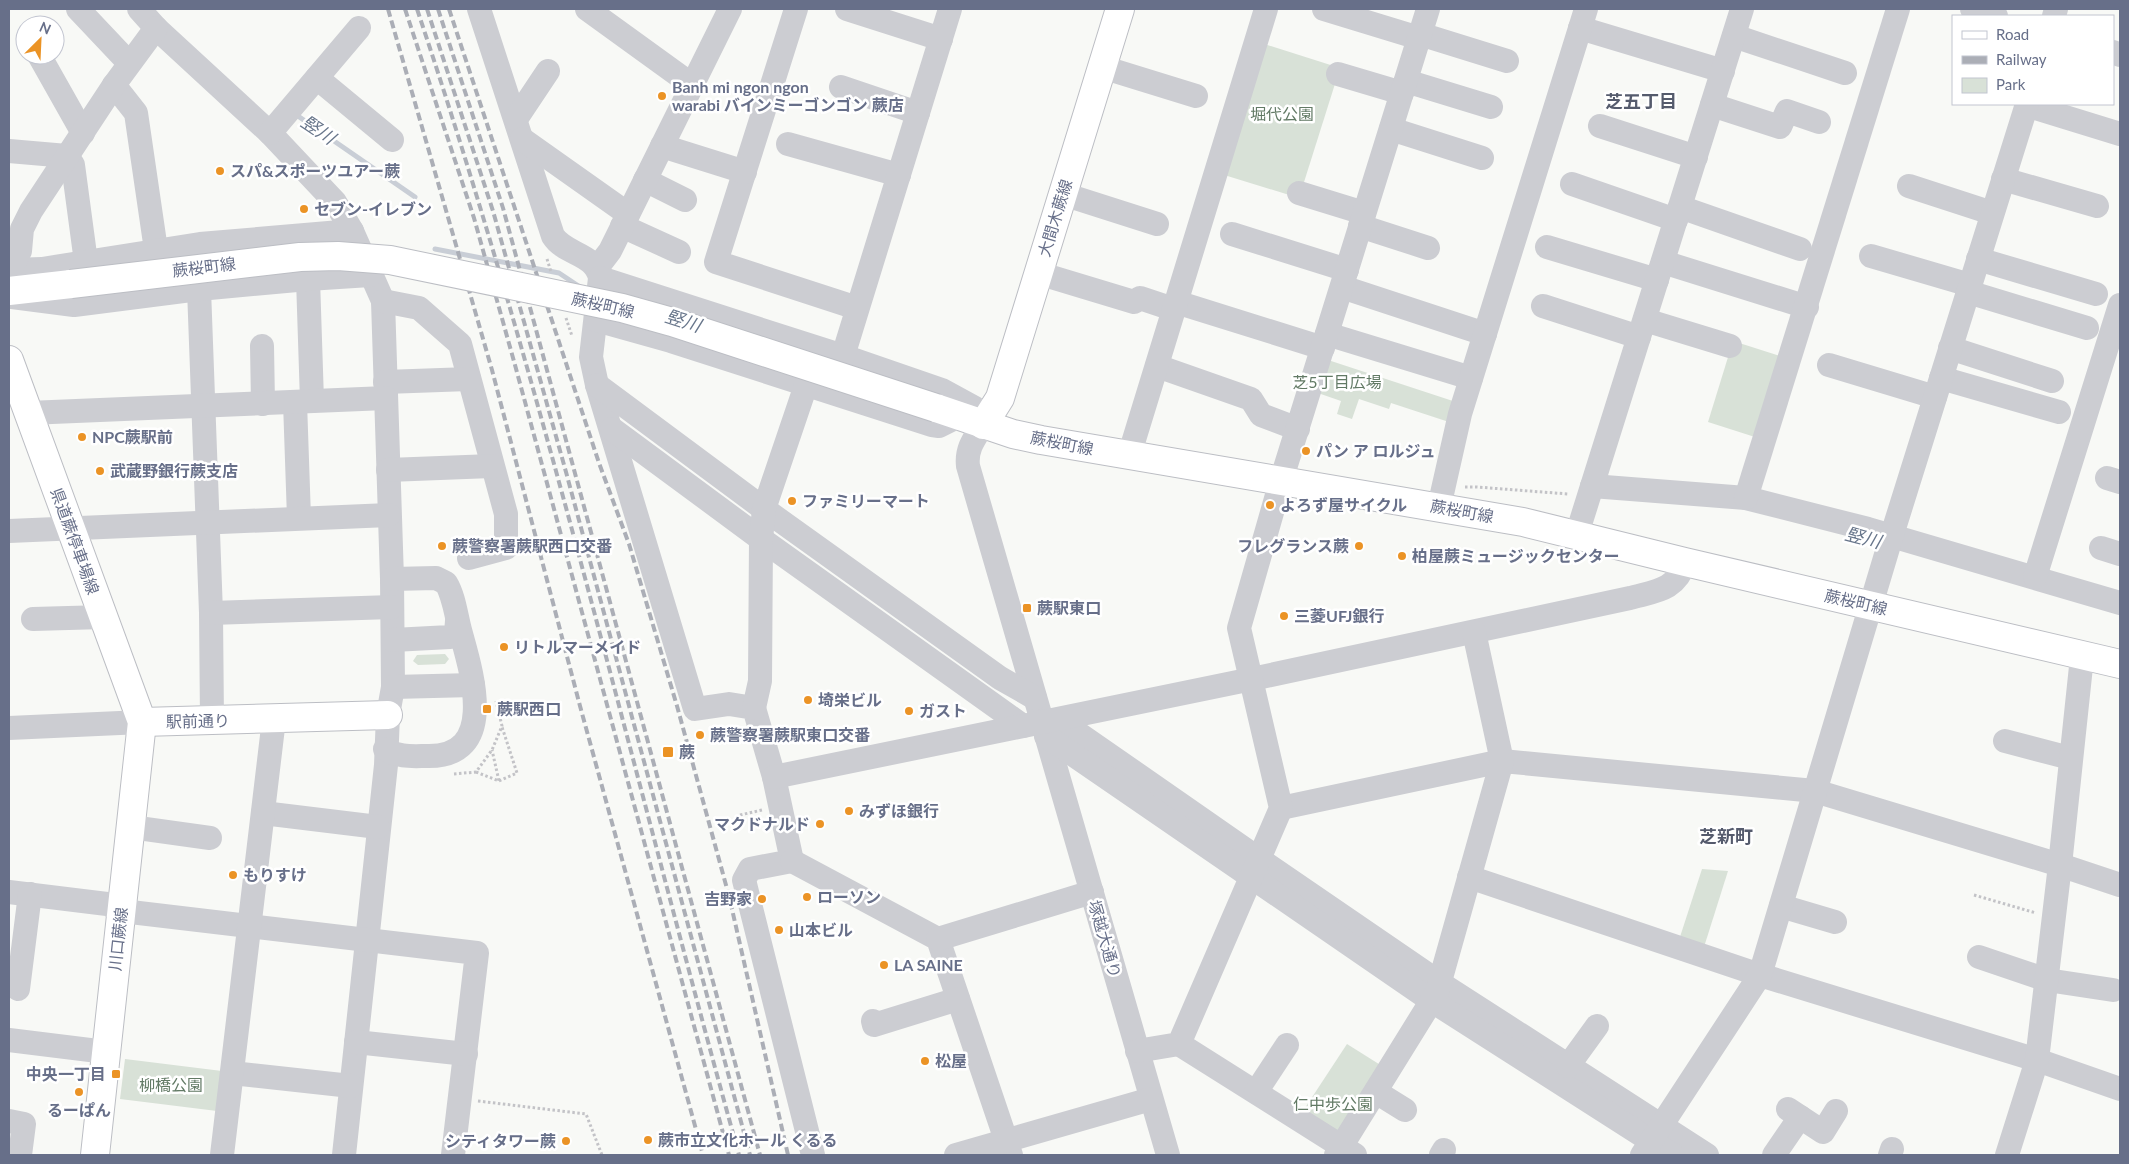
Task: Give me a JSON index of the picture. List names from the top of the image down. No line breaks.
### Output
{"streets":{"main road":["大間木蕨線","蕨桜町線","県道蕨停車場線","駅前通り","川口蕨線"],"street":["塚越大通り"]},"crossings":[["大間木蕨線","蕨桜町線"],["大間木蕨線","塚越大通り"],["蕨桜町線","塚越大通り"],["県道蕨停車場線","駅前通り"],["県道蕨停車場線","川口蕨線"],["駅前通り","川口蕨線"]],"districts":["芝五丁目","芝新町"],"water":["竪川"],"parks":["堀代公園","芝5丁目広場","柳橋公園","仁中歩公園"],"places":{"other":["Banh mi ngon ngon warabi バインミーゴンゴン 蕨店","スパ&スポーツユアー蕨","セブン-イレブン","NPC蕨駅前","パン ア ロルジュ","武蔵野銀行蕨支店","ファミリーマート","よろず屋サイクル","蕨警察署蕨駅西口交番","フレグランス蕨","柏屋蕨ミュージックセンター","三菱UFJ銀行","リトルマーメイド","埼栄ビル","ガスト","蕨警察署蕨駅東口交番","みずほ銀行","マクドナルド","もりすけ","ローソン","吉野家","山本ビル","LA SAINE","松屋","るーぱん","蕨市立文化ホール くるる","シティタワー蕨"],"transit":["蕨駅東口","蕨駅西口","蕨","中央一丁目"]},"legend":["Road","Railway","Park"],"north":"top right"}
